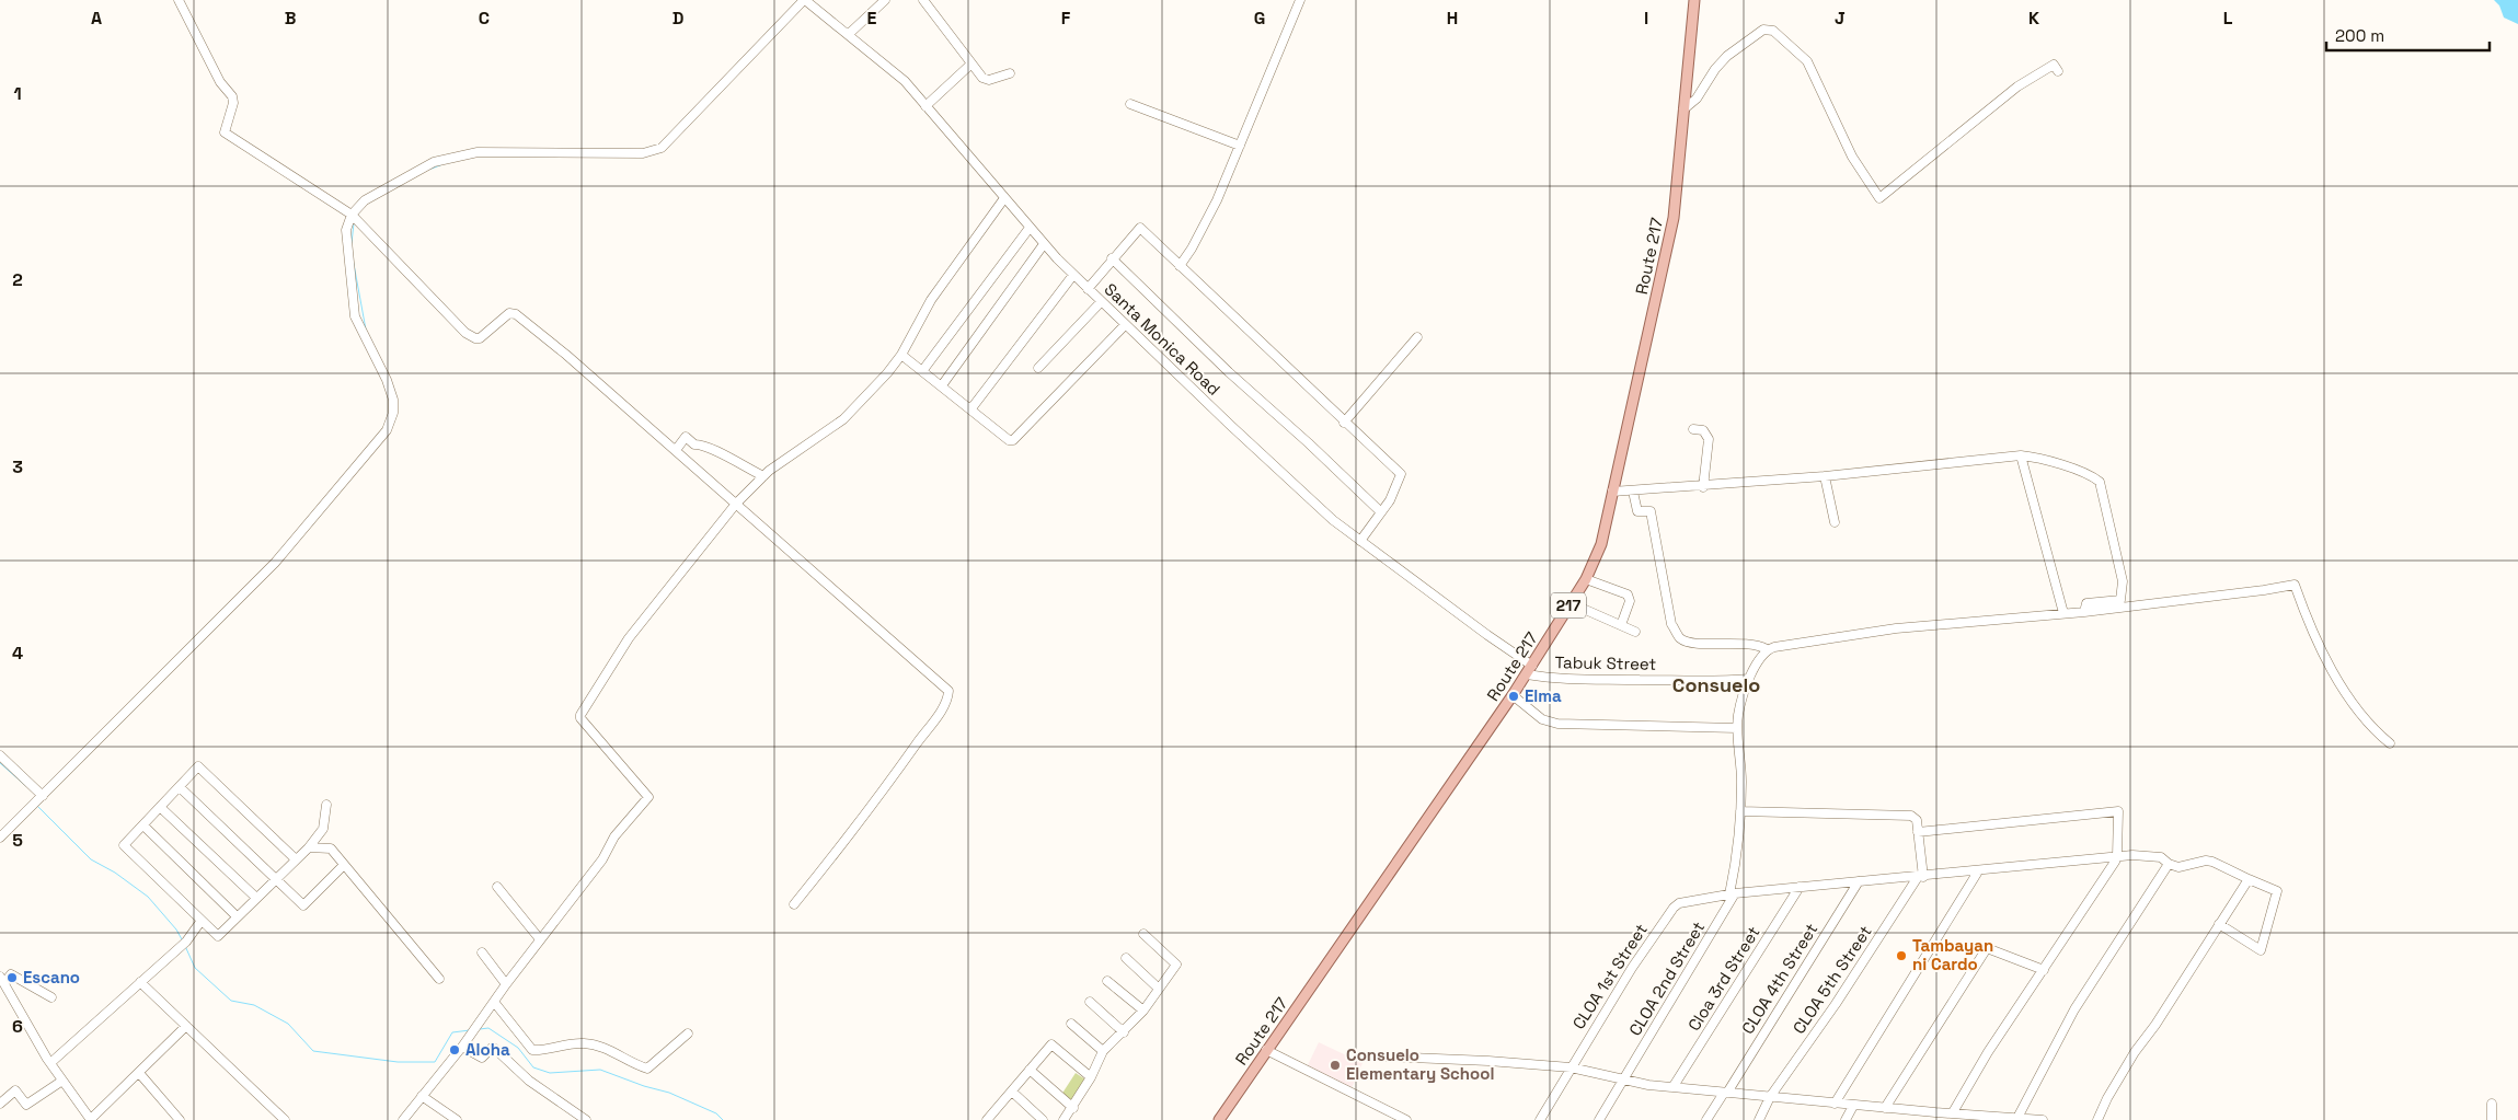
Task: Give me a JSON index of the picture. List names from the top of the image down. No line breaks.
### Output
{"streets":{"main road":["Route 217","217"],"street":["Santa Monica Road","Tabuk Street","CLOA 1st Street","CLOA 2nd Street","Cloa 3rd Street","CLOA 4th Street","CLOA 5th Street"]},"crossings":[["Route 217","Santa Monica Road"],["Route 217","Tabuk Street"],["Santa Monica Road","Tabuk Street"],["CLOA 1st Street","CLOA 2nd Street"]],"districts":["Consuelo"],"places":["Elma","Tambayan ni Cardo","Escano","Aloha","Consuelo Elementary School"],"scale_bar":"200 m","grid":{"columns":["A","B","C","D","E","F","G","H","I","J","K","L"],"rows":["1","2","3","4","5","6"]}}
